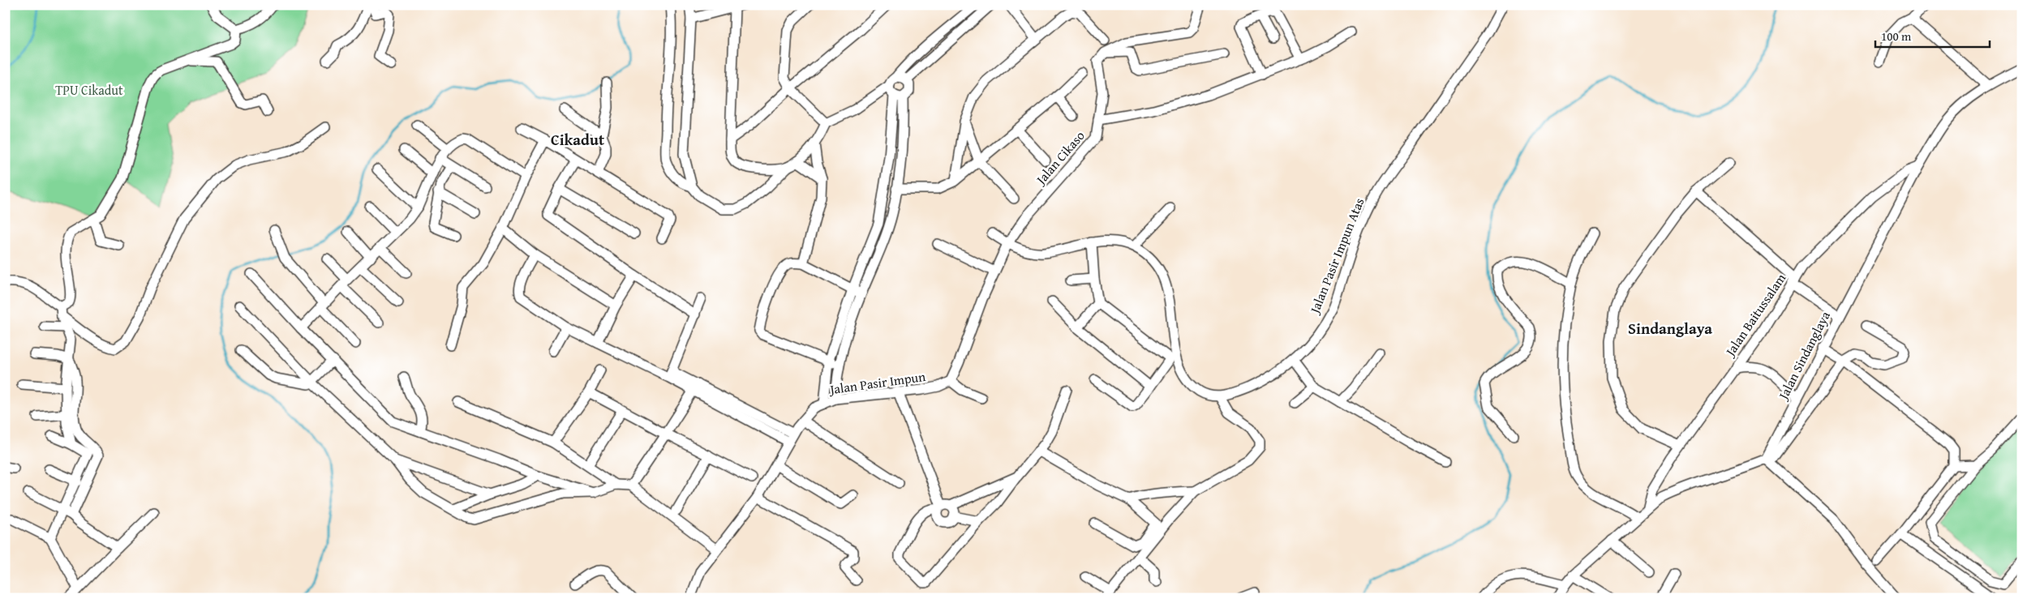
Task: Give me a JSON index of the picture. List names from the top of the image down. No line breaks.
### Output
{"streets":{"street":["Jalan Cikaso","Jalan Pasir Impun Atas","Jalan Baitussalam","Jalan Sindanglaya","Jalan Pasir Impun"]},"crossings":[["Jalan Baitussalam","Jalan Sindanglaya"]],"districts":["Cikadut","Sindanglaya"],"parks":["TPU Cikadut"],"scale_bar":"100 m"}
